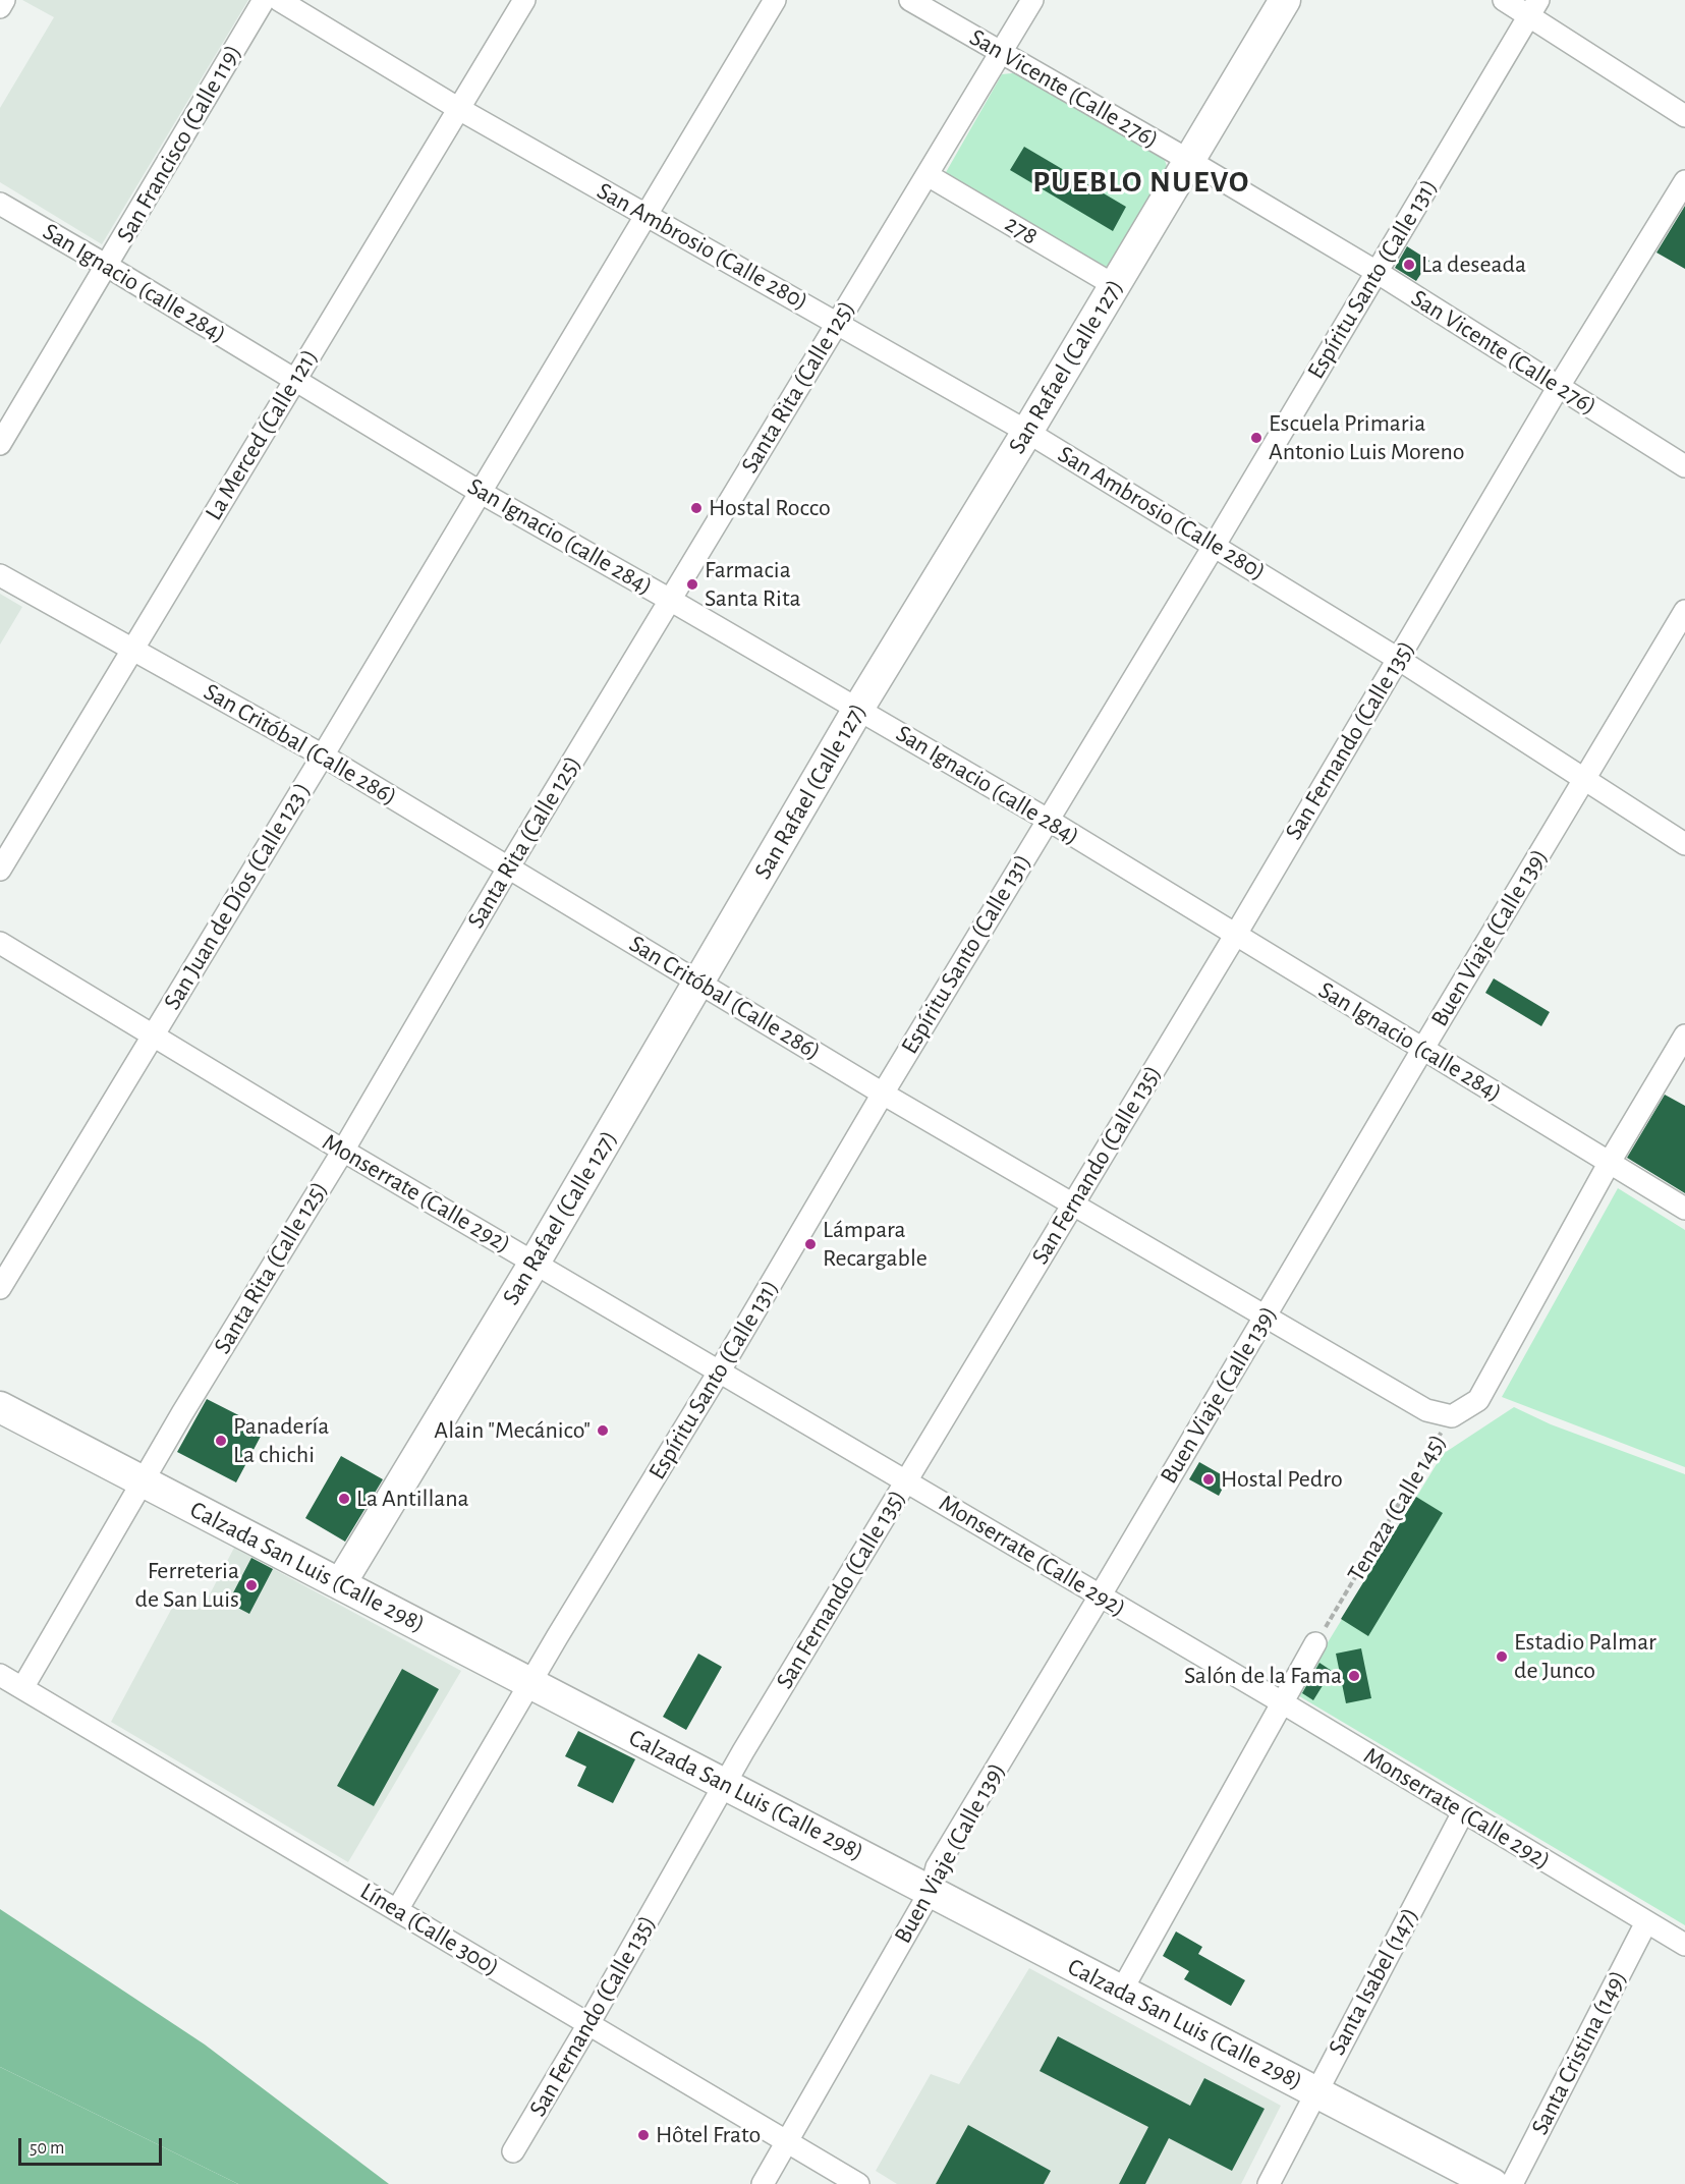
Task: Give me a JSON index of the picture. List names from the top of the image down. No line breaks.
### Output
{"streets":{"street":["San Vicente (Calle 276)","San Francisco (Calle 119)","278","San Ambrosio (Calle 280)","Espíritu Santo (Calle 131)","San Ignacio (calle 284)","San Rafael (Calle 127)","Santa Rita (Calle 125)","La Merced (Calle 121)","San Fernando (Calle 135)","San Critóbal (Calle 286)","San Juan de Díos (Calle 123 )","Buen Viaje (Calle 139)","Monserrate (Calle 292)","Tenaza (Calle 145)","Calzada San Luis (Calle 298)","Línea (Calle 300)","Santa Isabel (147)","Santa Cristina (149)"]},"crossings":[["San Vicente (Calle 276)","Espíritu Santo (Calle 131)"],["San Vicente (Calle 276)","San Rafael (Calle 127)"],["San Vicente (Calle 276)","Santa Rita (Calle 125)"],["San Vicente (Calle 276)","San Fernando (Calle 135)"],["San Francisco (Calle 119)","San Ignacio (calle 284)"],["278","San Rafael (Calle 127)"],["278","Santa Rita (Calle 125)"],["San Ambrosio (Calle 280)","Espíritu Santo (Calle 131)"],["San Ambrosio (Calle 280)","San Rafael (Calle 127)"],["San Ambrosio (Calle 280)","Santa Rita (Calle 125)"],["San Ambrosio (Calle 280)","La Merced (Calle 121)"],["San Ambrosio (Calle 280)","San Fernando (Calle 135)"],["San Ambrosio (Calle 280)","San Juan de Díos (Calle 123 )"],["San Ambrosio (Calle 280)","Buen Viaje (Calle 139)"],["Espíritu Santo (Calle 131)","San Ignacio (calle 284)"],["Espíritu Santo (Calle 131)","San Critóbal (Calle 286)"],["Espíritu Santo (Calle 131)","Monserrate (Calle 292)"],["Espíritu Santo (Calle 131)","Calzada San Luis (Calle 298)"],["Espíritu Santo (Calle 131)","Línea (Calle 300)"],["San Ignacio (calle 284)","San Rafael (Calle 127)"],["San Ignacio (calle 284)","Santa Rita (Calle 125)"],["San Ignacio (calle 284)","La Merced (Calle 121)"],["San Ignacio (calle 284)","San Fernando (Calle 135)"],["San Ignacio (calle 284)","San Juan de Díos (Calle 123 )"],["San Ignacio (calle 284)","Buen Viaje (Calle 139)"],["San Ignacio (calle 284)","Tenaza (Calle 145)"],["San Rafael (Calle 127)","San Critóbal (Calle 286)"],["San Rafael (Calle 127)","Monserrate (Calle 292)"],["San Rafael (Calle 127)","Calzada San Luis (Calle 298)"],["Santa Rita (Calle 125)","San Critóbal (Calle 286)"],["Santa Rita (Calle 125)","Monserrate (Calle 292)"],["Santa Rita (Calle 125)","Calzada San Luis (Calle 298)"],["Santa Rita (Calle 125)","Línea (Calle 300)"],["La Merced (Calle 121)","San Critóbal (Calle 286)"],["San Fernando (Calle 135)","San Critóbal (Calle 286)"],["San Fernando (Calle 135)","Monserrate (Calle 292)"],["San Fernando (Calle 135)","Calzada San Luis (Calle 298)"],["San Fernando (Calle 135)","Línea (Calle 300)"],["San Critóbal (Calle 286)","San Juan de Díos (Calle 123 )"],["San Critóbal (Calle 286)","Buen Viaje (Calle 139)"],["San Critóbal (Calle 286)","Tenaza (Calle 145)"],["San Juan de Díos (Calle 123 )","Monserrate (Calle 292)"],["Buen Viaje (Calle 139)","Monserrate (Calle 292)"],["Buen Viaje (Calle 139)","Calzada San Luis (Calle 298)"],["Buen Viaje (Calle 139)","Línea (Calle 300)"],["Monserrate (Calle 292)","Santa Isabel (147)"],["Monserrate (Calle 292)","Santa Cristina (149)"],["Calzada San Luis (Calle 298)","Santa Isabel (147)"]],"districts":["PUEBLO NUEVO"],"places":["La deseada","Escuela Primaria Antonio Luis Moreno","Hostal Rocco","Farmacia Santa Rita","Lámpara Recargable","Alain \"Mecánico\"","Panadería La chichi","Hostal Pedro","La Antillana","Ferreteria de San Luis","Estadio Palmar de Junco","Salón de la Fama","Hôtel Frato"],"scale_bar":"50 m"}
